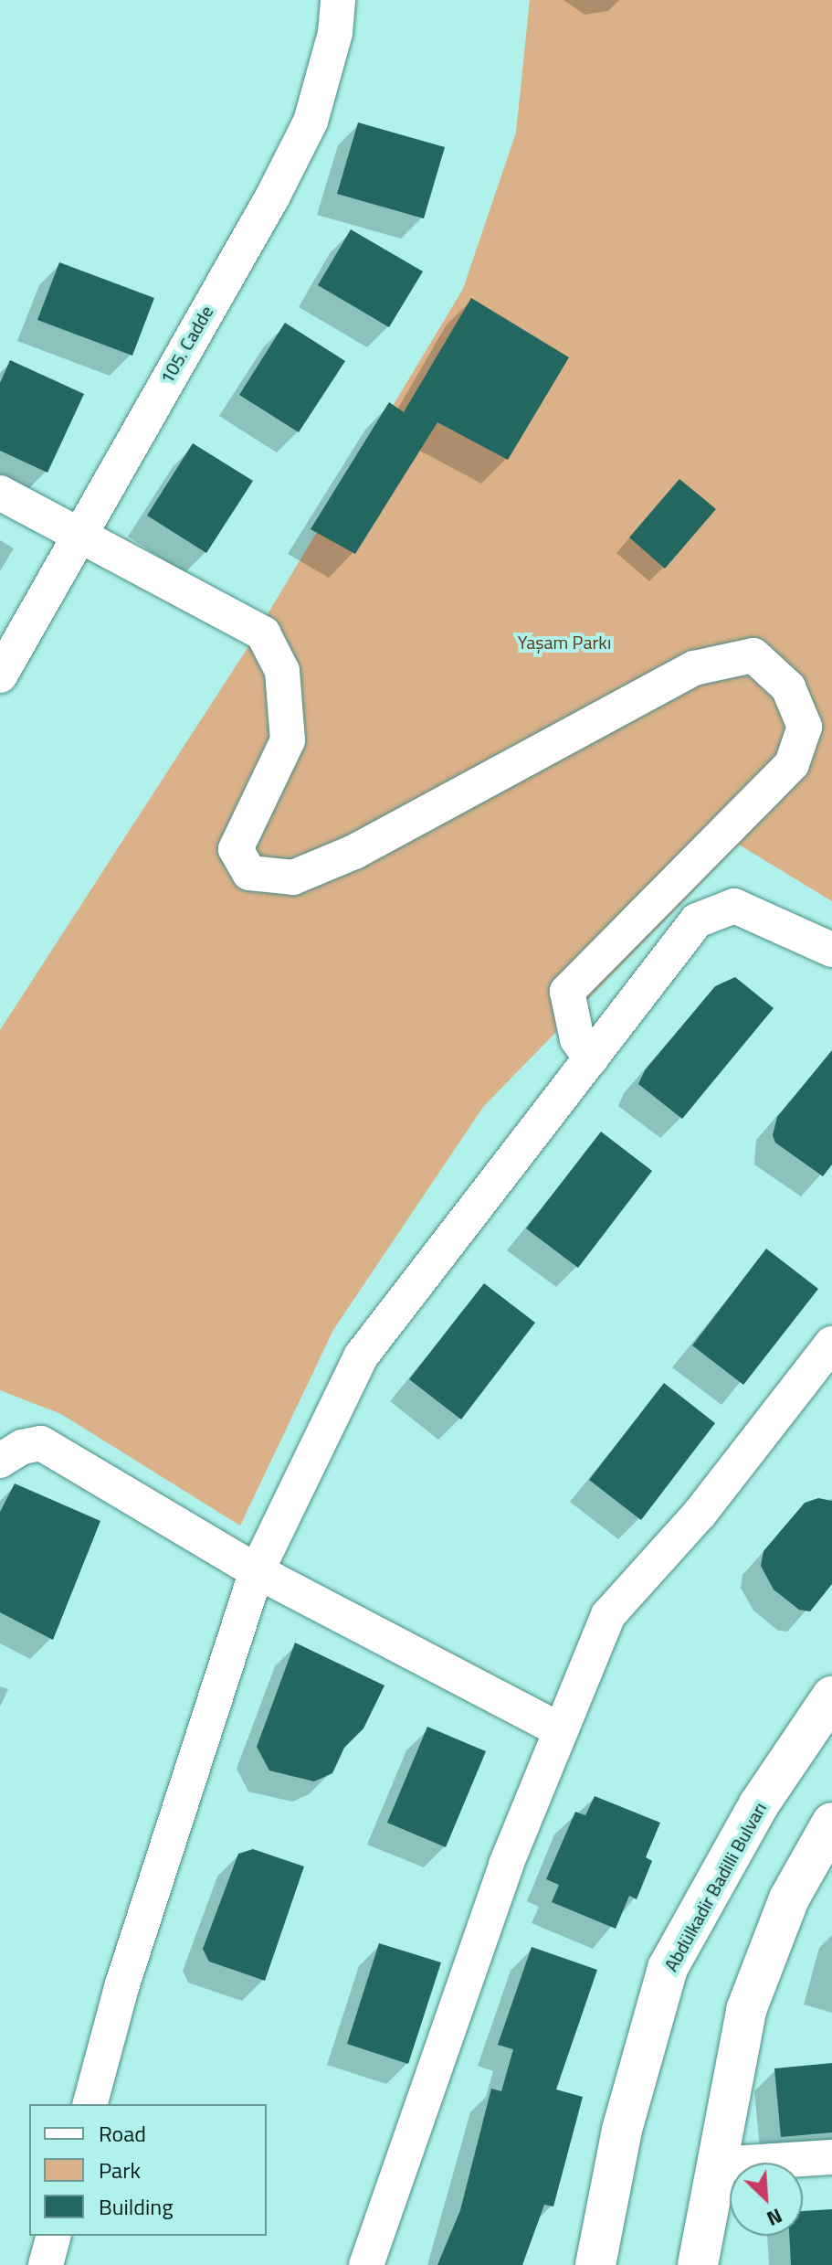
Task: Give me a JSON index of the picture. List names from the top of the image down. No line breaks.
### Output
{"streets":{"main road":["Abdülkadir Badilli Bulvarı"],"street":["105. Cadde"]},"parks":["Yaşam Parkı"],"legend":["Road","Park","Building"],"north":"bottom right"}
